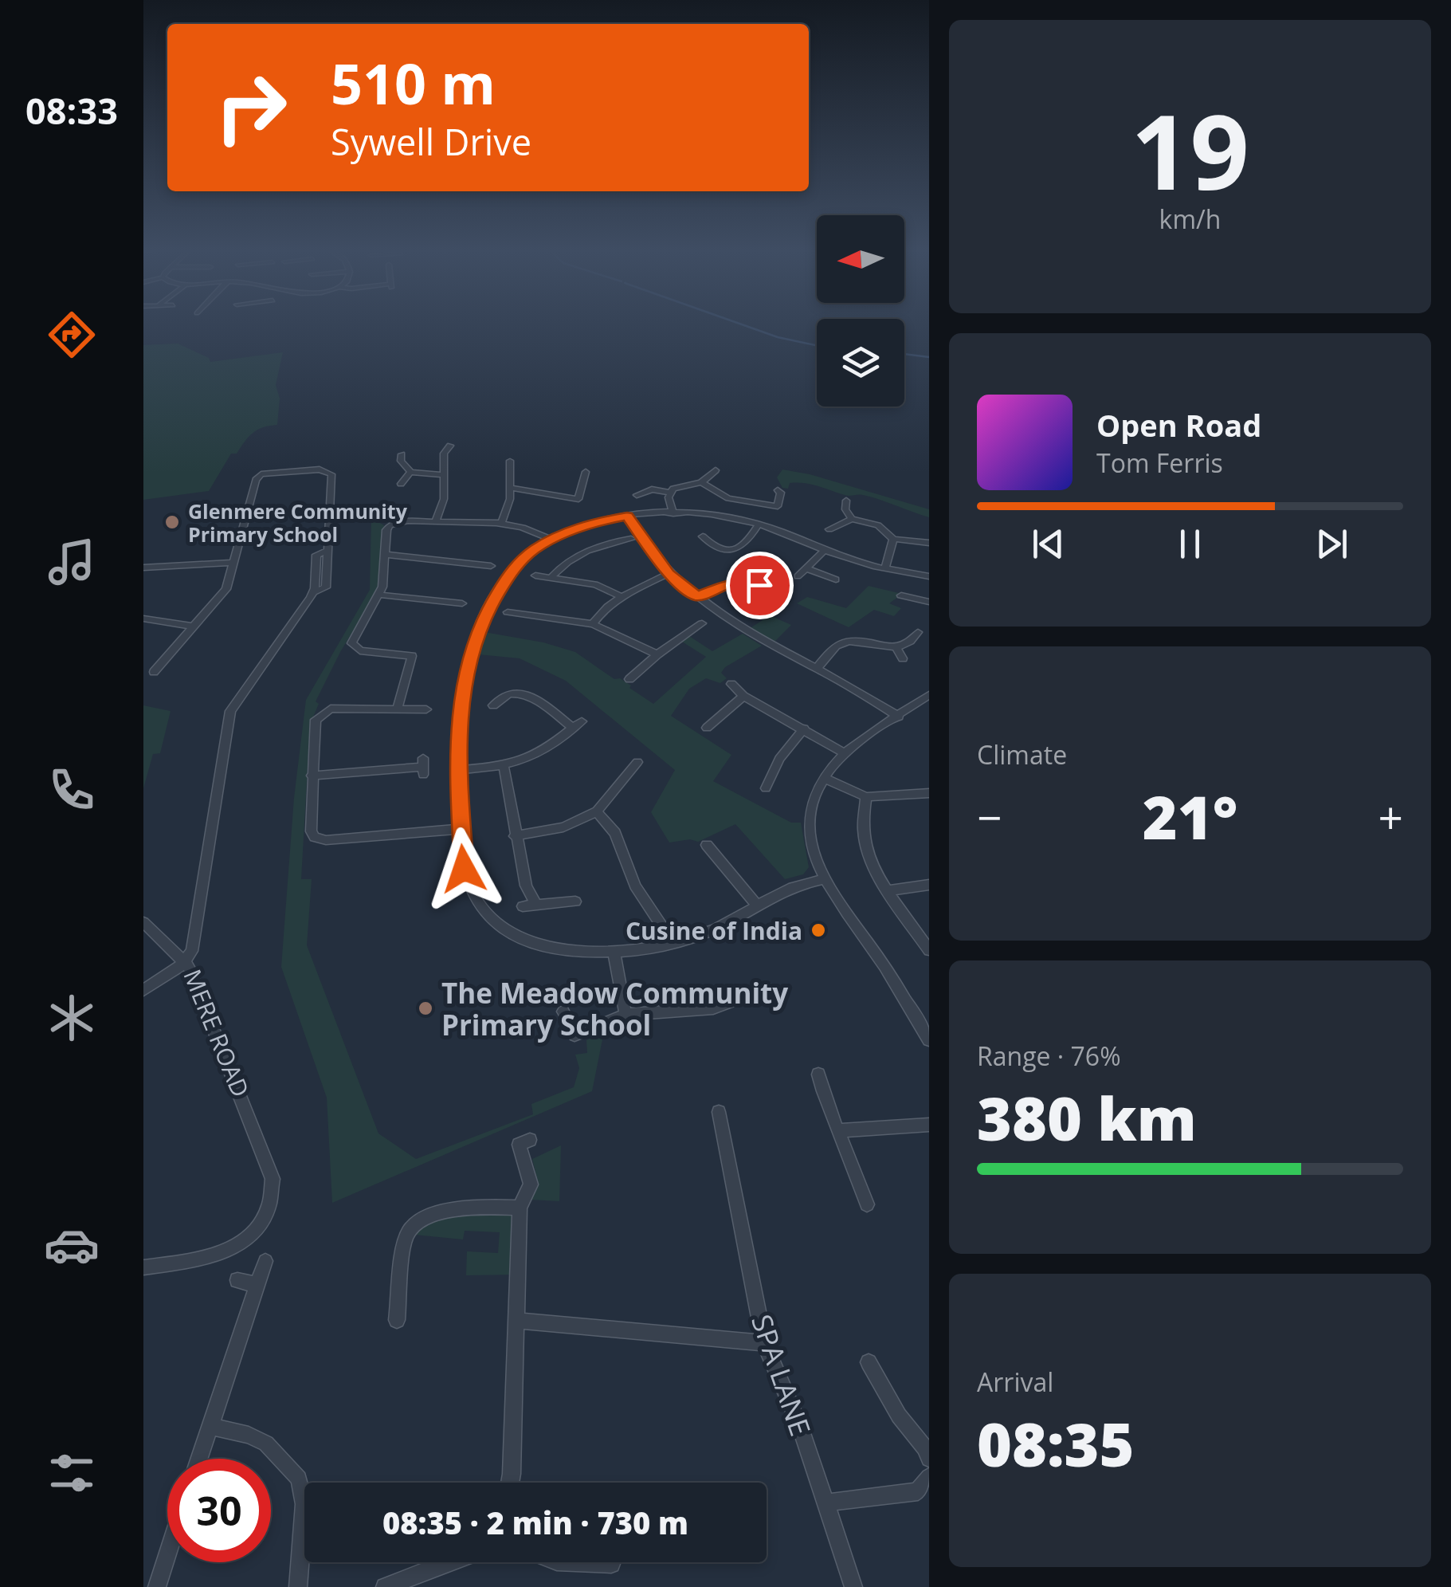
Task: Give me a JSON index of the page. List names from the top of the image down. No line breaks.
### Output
{"streets":{"street":["MERE ROAD","SPA LANE"]},"places":["Glenmere Community Primary School","Cusine of India","The Meadow Community Primary School"],"north":"left","page":{"tabs":"08:33","tile":[["19","km/h"],"Climate",["Range · 76%","380 km"],["Arrival","08:35"]],"turn":["510 m","Sywell Drive"],"song":["Open Road","Tom Ferris"],"heat":["−","21°","+"],"limit":"30","trip":"08:35 · 2 min · 730 m"}}
